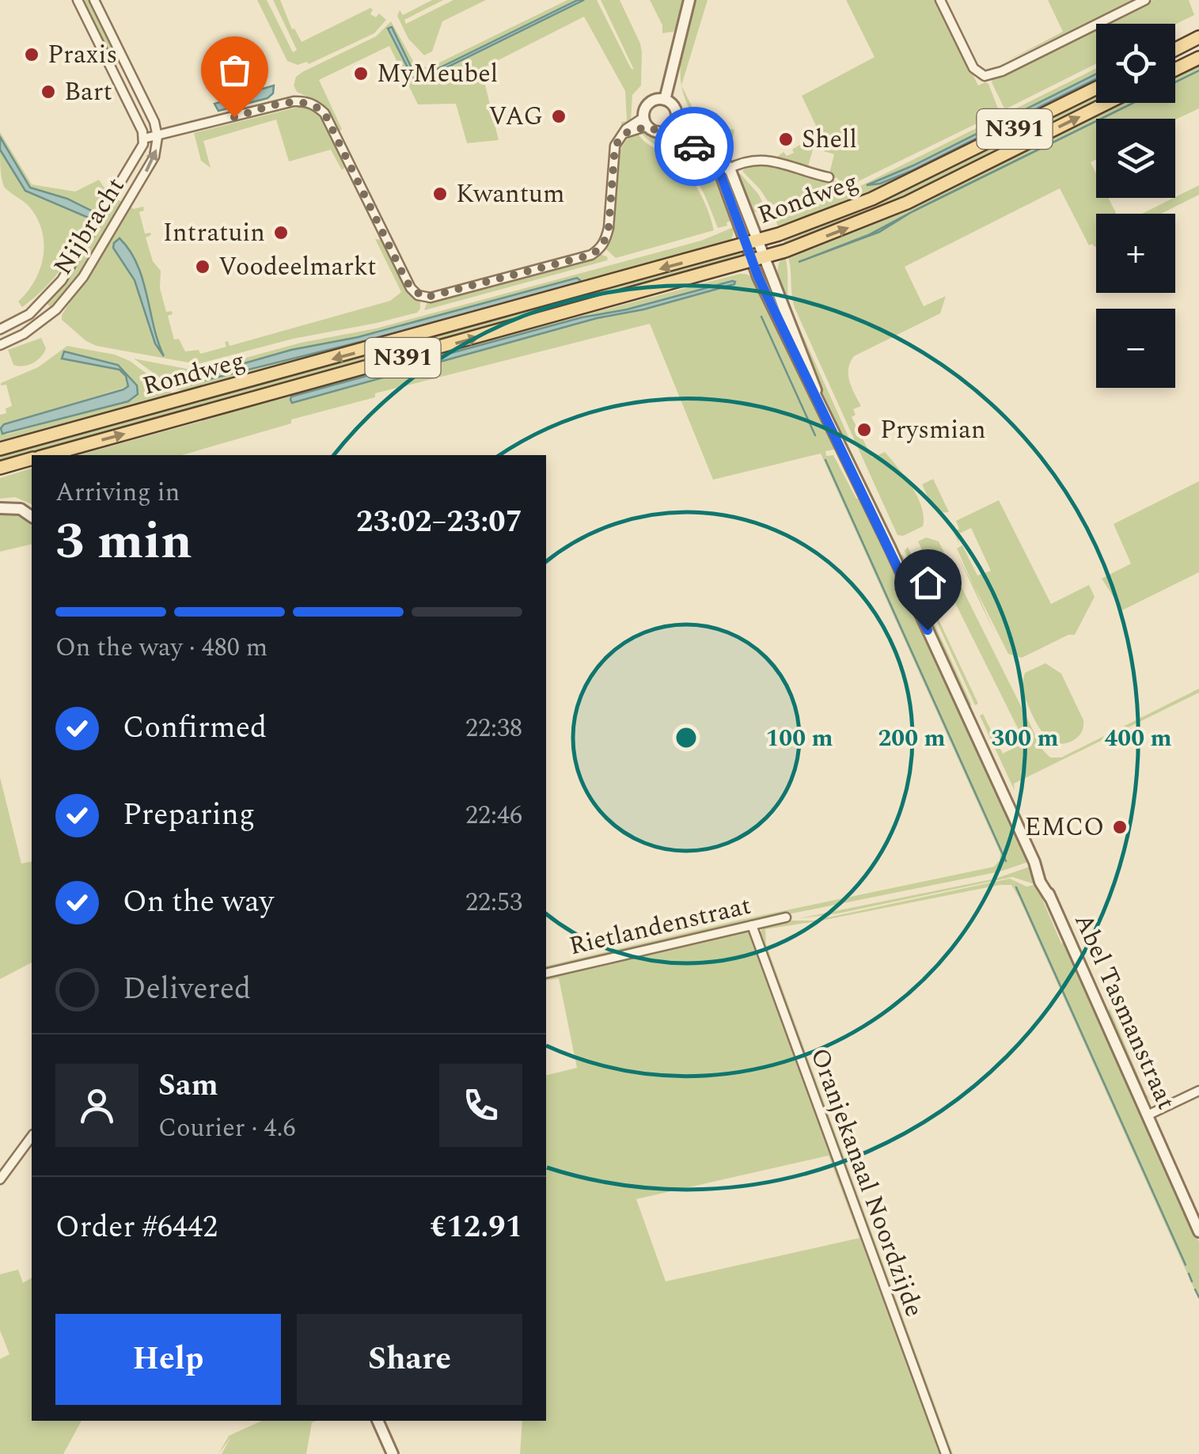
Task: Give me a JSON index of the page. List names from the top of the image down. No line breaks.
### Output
{"streets":{"main road":["N391","Rondweg"],"street":["Nijbracht","Rietlandenstraat","Abel Tasmanstraat","Oranjekanaal Noordzijde"]},"crossings":[["Rondweg","Abel Tasmanstraat"],["Rietlandenstraat","Oranjekanaal Noordzijde"]],"places":["Praxis","MyMeubel","Bart","VAG","Shell","Kwantum","Intratuin","Voodeelmarkt","Prysmian","EMCO"],"page":{"map_buttons":["+","−"],"heading":["3 min","Arriving in","23:02–23:07"],"panel":["Sam","Courier · 4.6","Order #6442","€12.91"],"bar":"On the way · 480 m","list":[["Confirmed","22:38"],["Preparing","22:46"],["On the way","22:53"],"Delivered"],"buttons":["Help","Share"]},"rings":["100 m","200 m","300 m","400 m"]}
